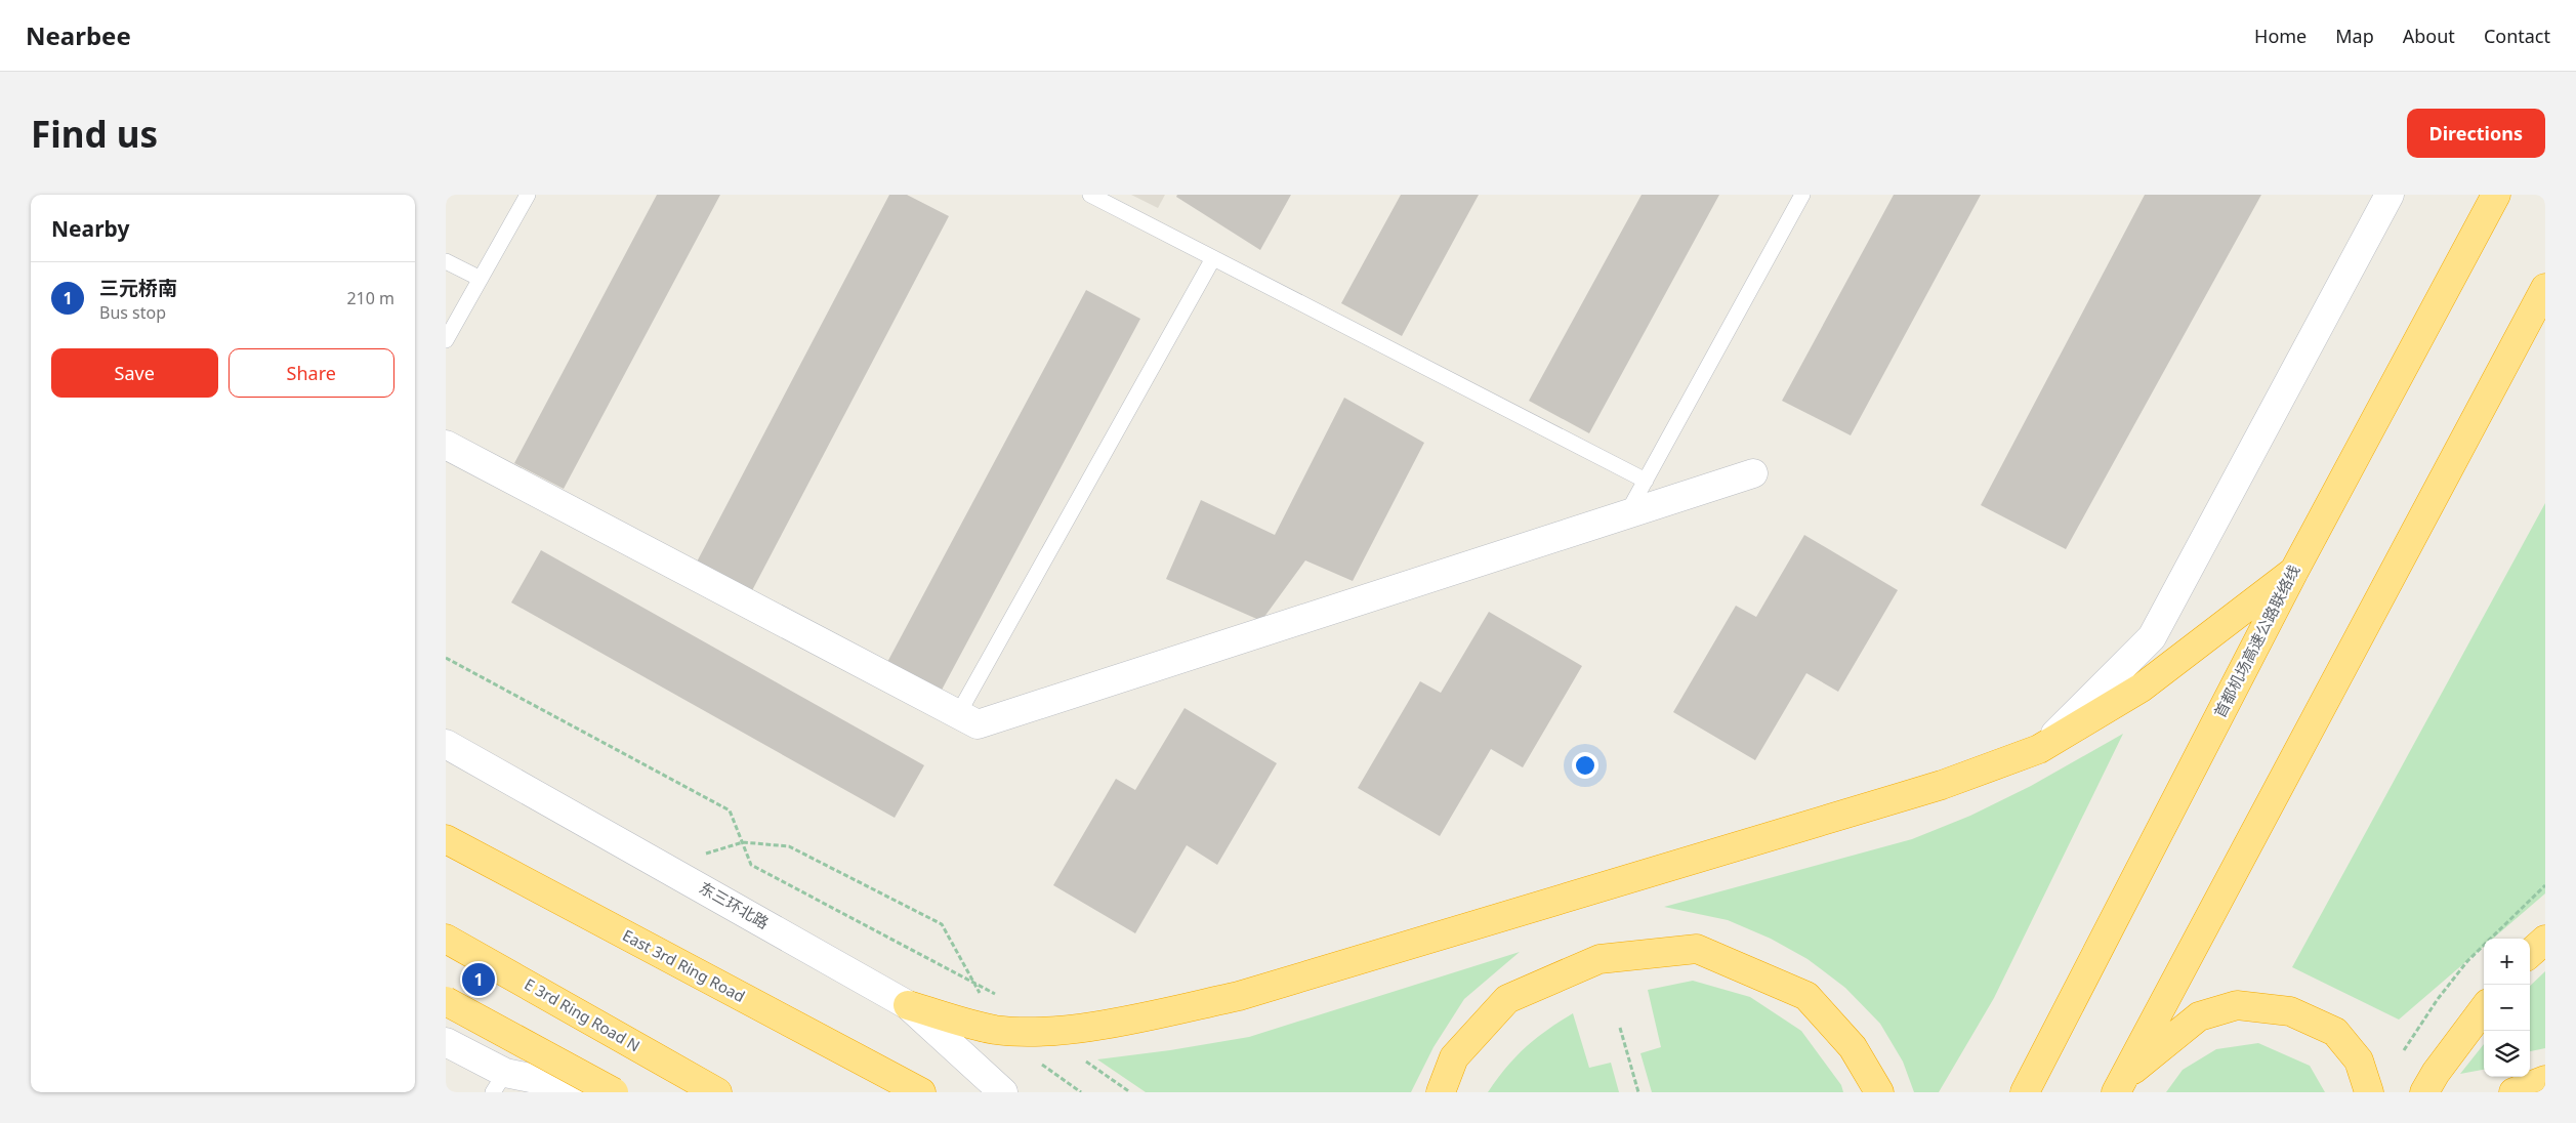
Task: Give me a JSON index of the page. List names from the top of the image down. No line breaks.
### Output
{"streets":{"highway":["首都机场高速公路联络线","East 3rd Ring Road","E 3rd Ring Road N"],"street":["东三环北路"]},"page":{"header":"Nearbee","nav":["Home","Map","About","Contact"],"buttons":["Directions",["Save","Share"]],"title":"Find us","heading":"Nearby","list":[{"mark":"1","name":"三元桥南","note":"Bus stop","value":"210 m"}],"map_buttons":["+","−"],"pins":"1"}}
